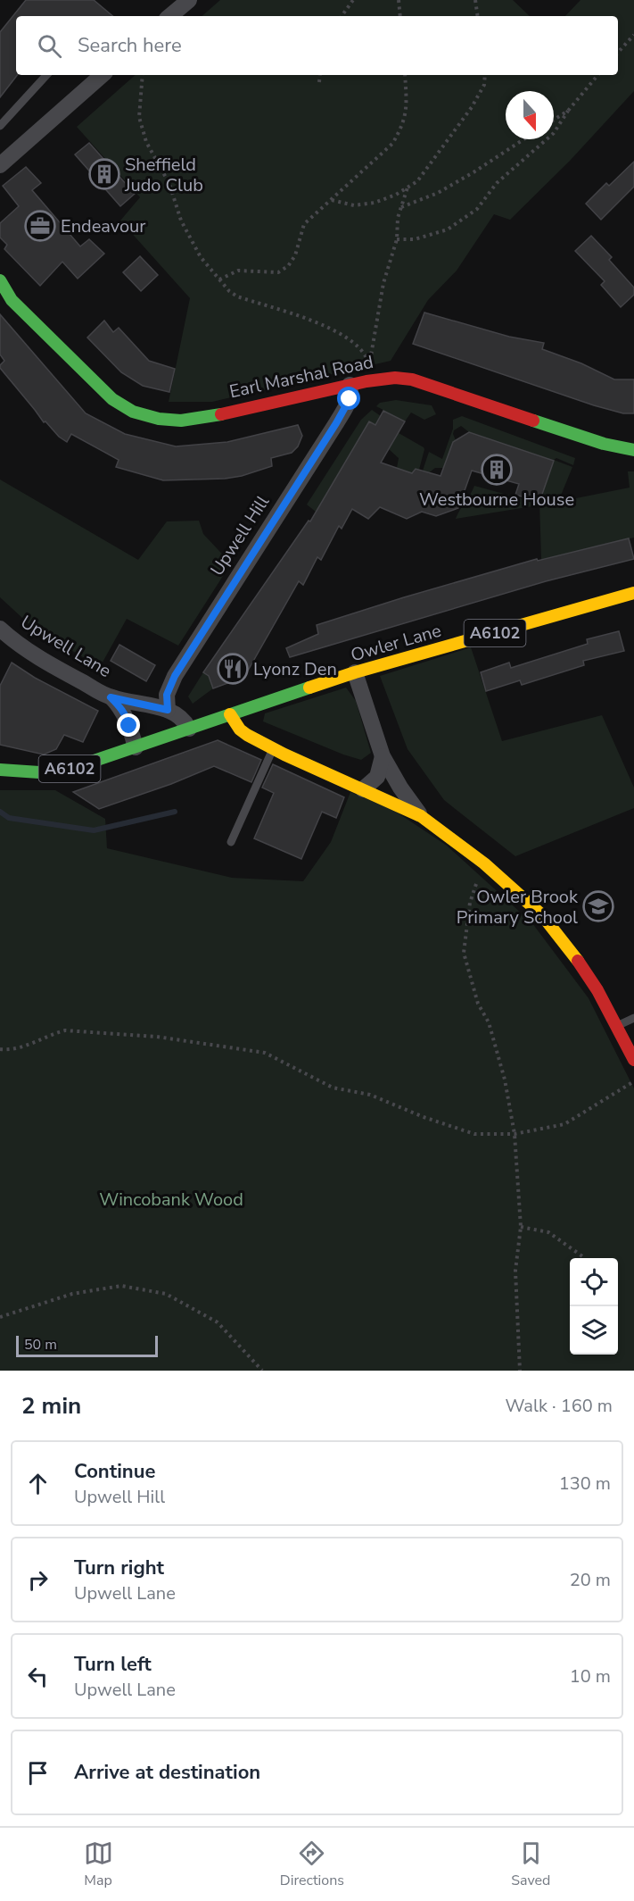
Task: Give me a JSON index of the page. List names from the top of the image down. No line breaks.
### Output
{"streets":{"street":["Earl Marshal Road","Upwell Hill","A6102","Owler Lane","Upwell Lane"]},"crossings":[["Earl Marshal Road","Upwell Hill"],["Upwell Hill","Upwell Lane"],["A6102","Owler Lane"],["A6102","Upwell Lane"]],"parks":["Wincobank Wood"],"places":{"building":["Sheffield Judo Club","Westbourne House"],"office":["Endeavour"],"restaurant":["Lyonz Den"],"school or university":["Owler Brook Primary School"]},"scale_bar":"50 m","north":"bottom","page":{"search":"Search here","scale":"50 m","heading":["2 min","Walk · 160 m"],"list":[["Continue","Upwell Hill","130 m"],["Turn right","Upwell Lane","20 m"],["Turn left","Upwell Lane","10 m"],"Arrive at destination"],"nav":["Map","Directions","Saved"]}}
